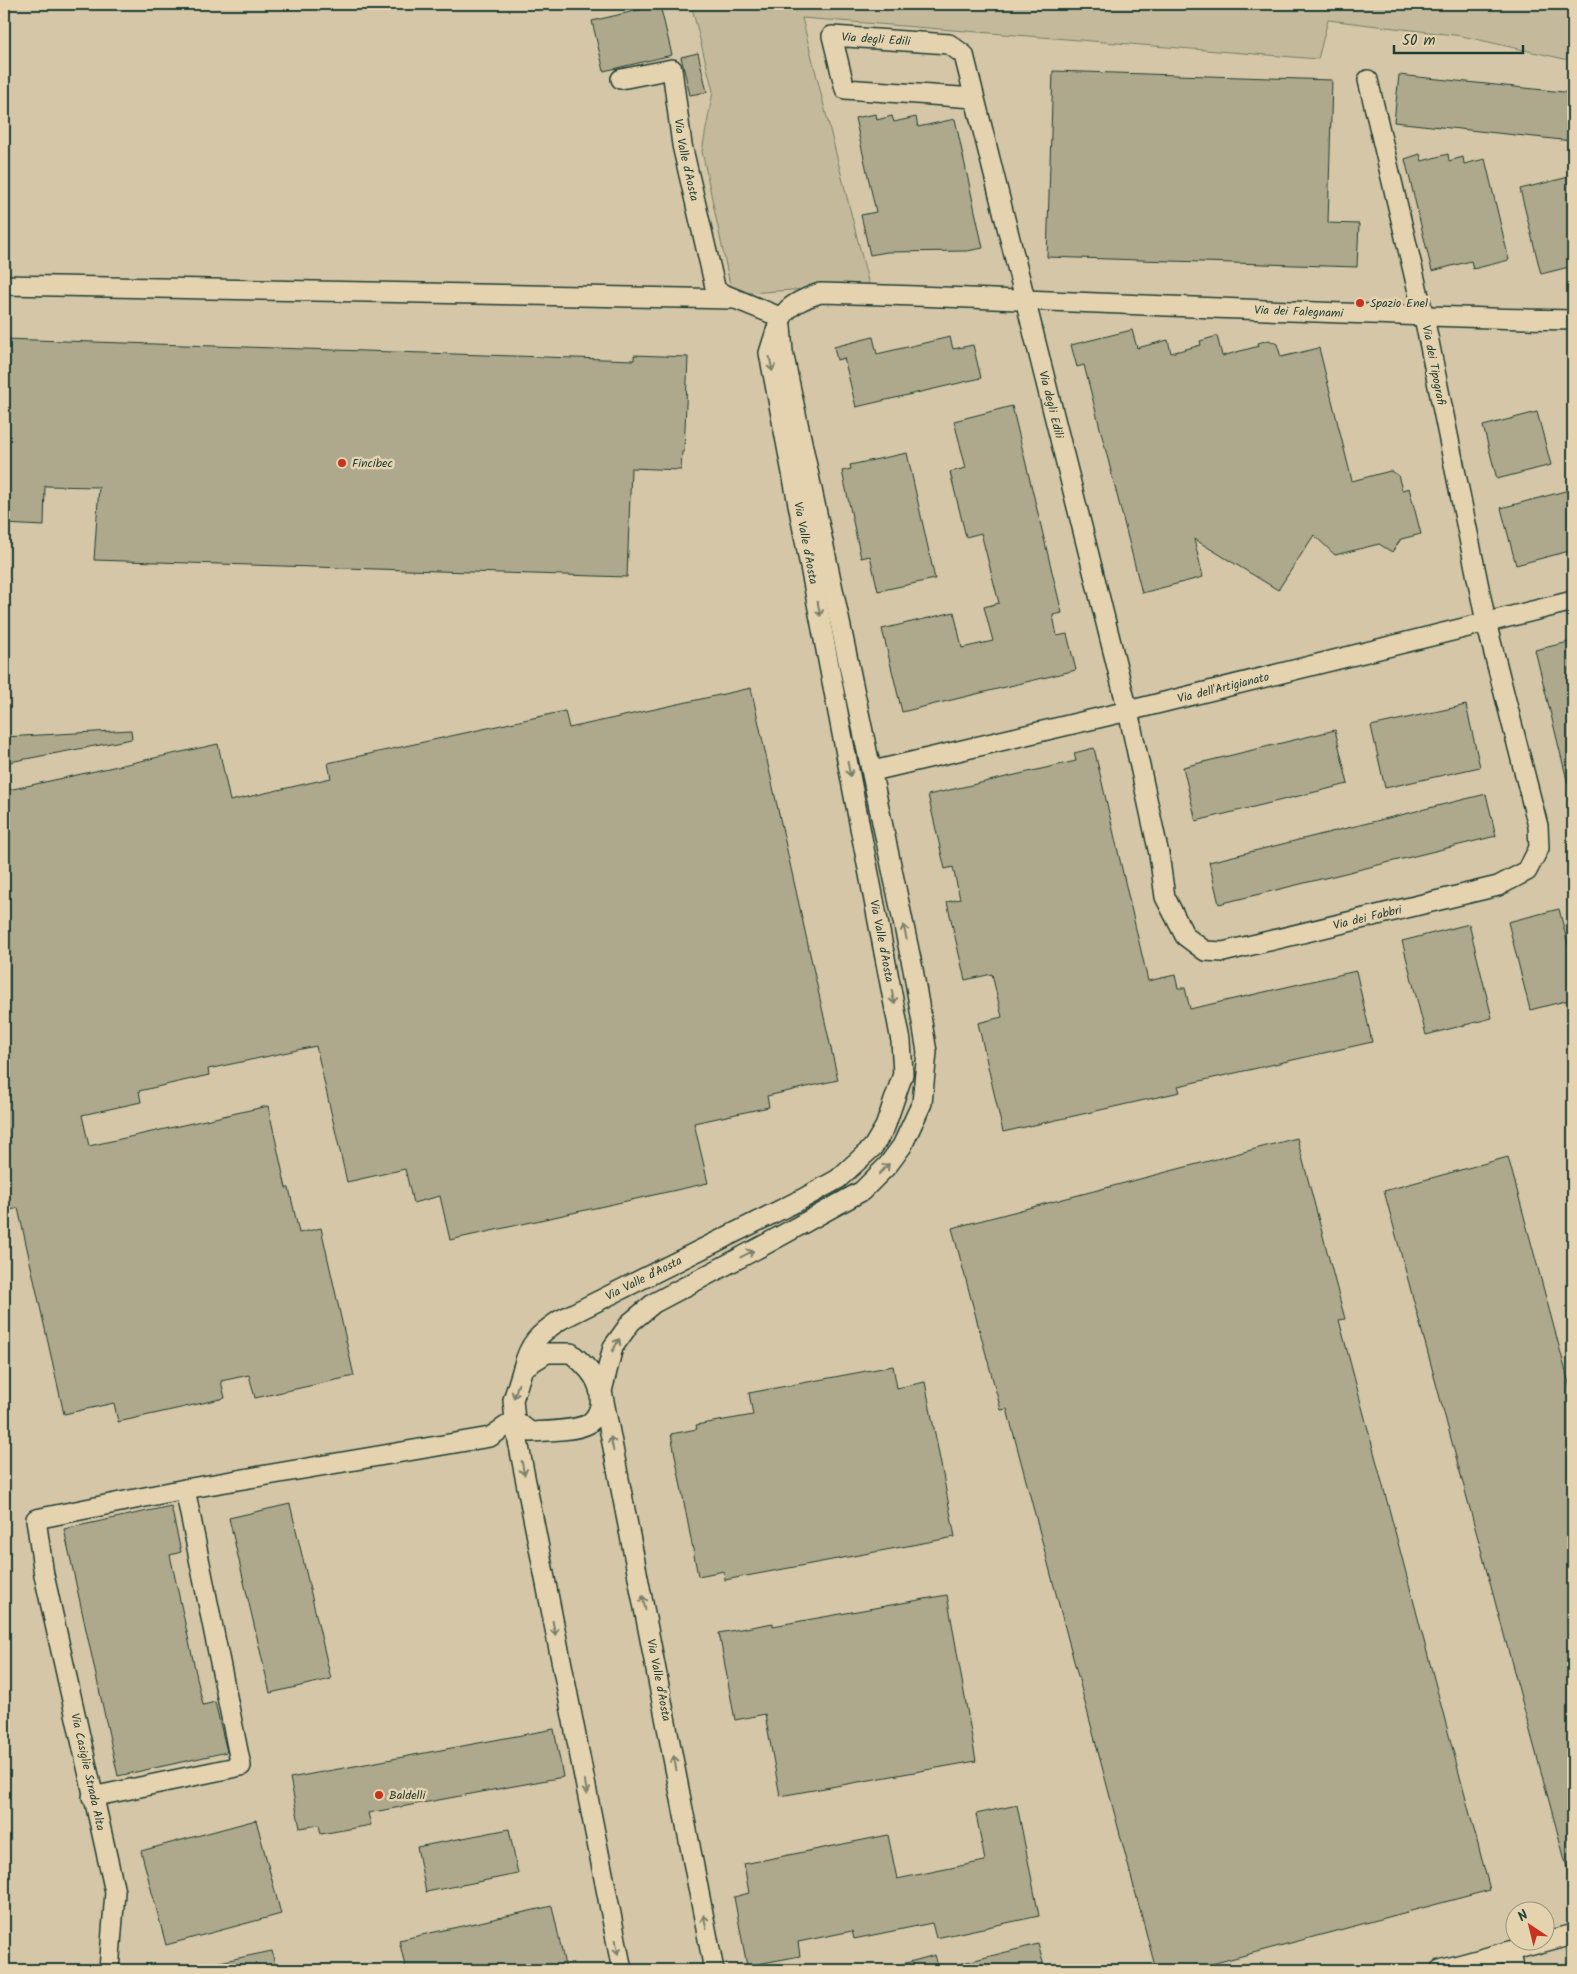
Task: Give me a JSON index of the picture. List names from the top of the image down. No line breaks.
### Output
{"streets":{"street":["Via degli Edili","Via Valle d'Aosta","Via dei Falegnami","Via dei Tipografi","Via dell'Artigianato","Via dei Fabbri","Via Casiglie Strada Alta"]},"crossings":[["Via degli Edili","Via dei Falegnami"],["Via degli Edili","Via dell'Artigianato"],["Via degli Edili","Via dei Fabbri"],["Via Valle d'Aosta","Via dell'Artigianato"],["Via dei Falegnami","Via dei Tipografi"],["Via dei Tipografi","Via dell'Artigianato"],["Via dei Tipografi","Via dei Fabbri"],["Via dell'Artigianato","Via dei Fabbri"]],"places":["Spazio Enel","Fincibec","Baldelli"],"scale_bar":"50 m","north":"top left"}
